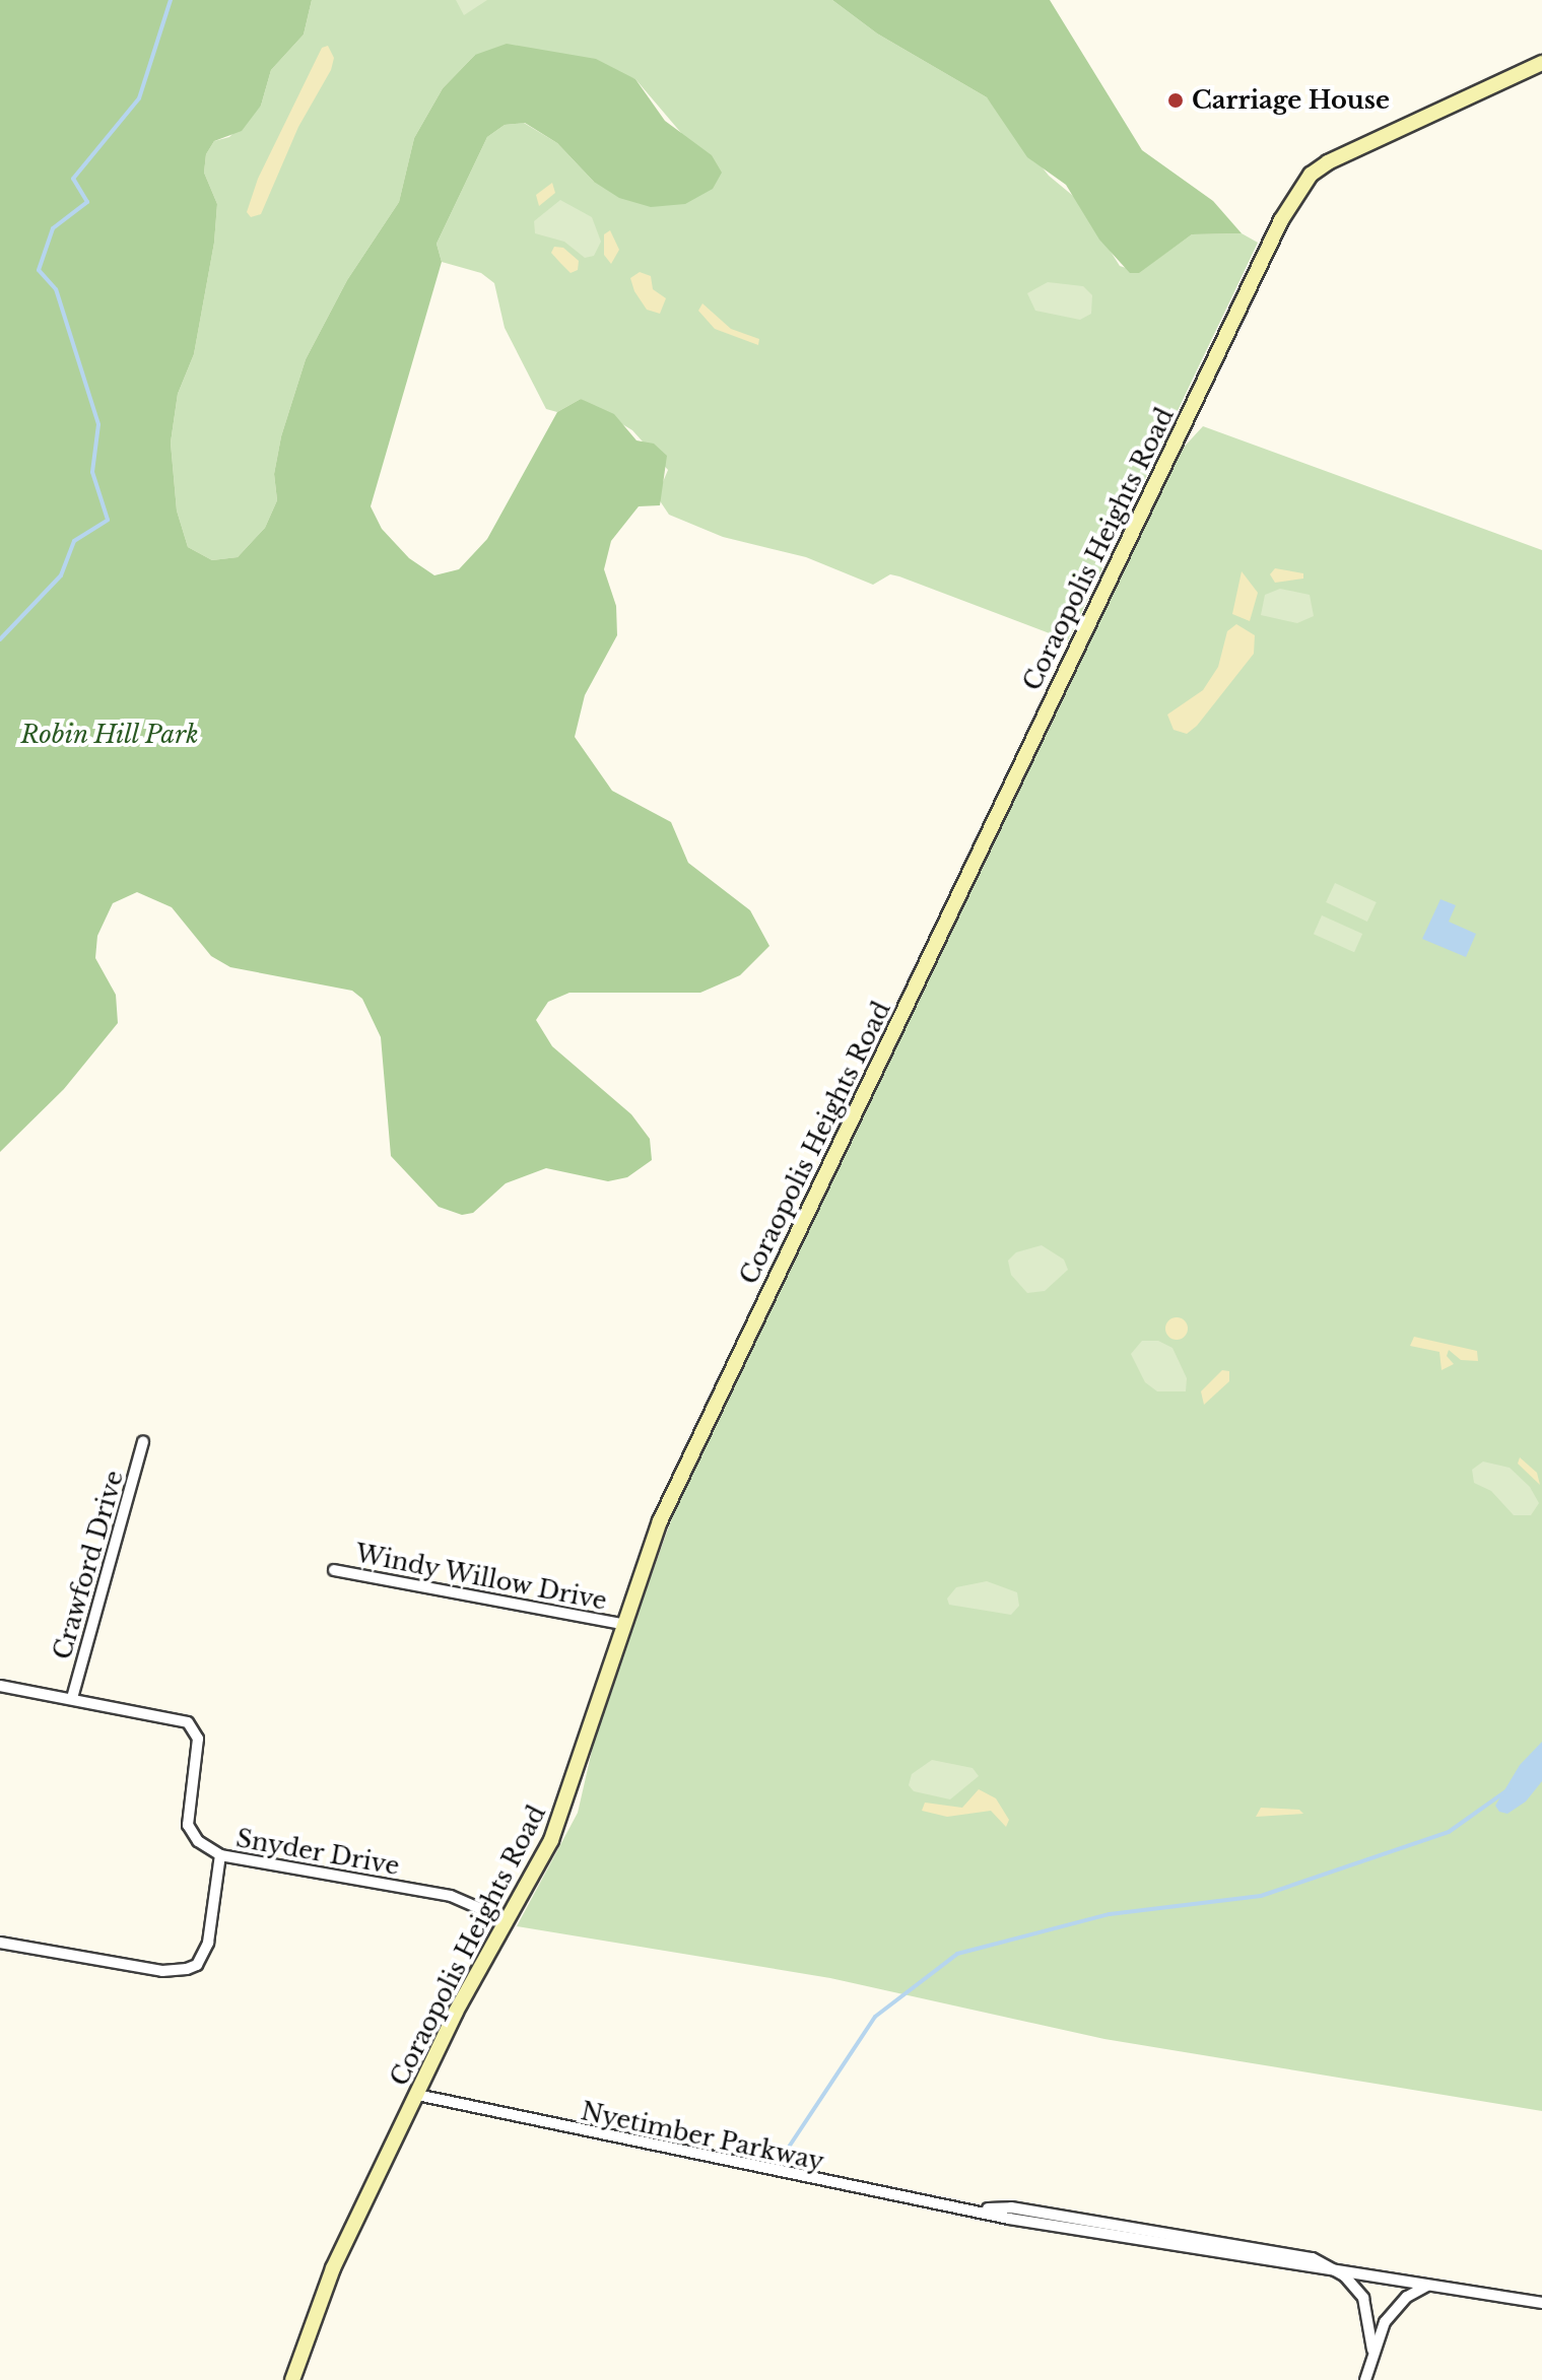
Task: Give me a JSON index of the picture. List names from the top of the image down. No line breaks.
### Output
{"streets":{"street":["Coraopolis Heights Road","Crawford Drive","Windy Willow Drive","Snyder Drive","Nyetimber Parkway"]},"crossings":[["Coraopolis Heights Road","Windy Willow Drive"],["Coraopolis Heights Road","Snyder Drive"],["Coraopolis Heights Road","Nyetimber Parkway"],["Crawford Drive","Snyder Drive"]],"parks":["Robin Hill Park"],"places":["Carriage House"]}
